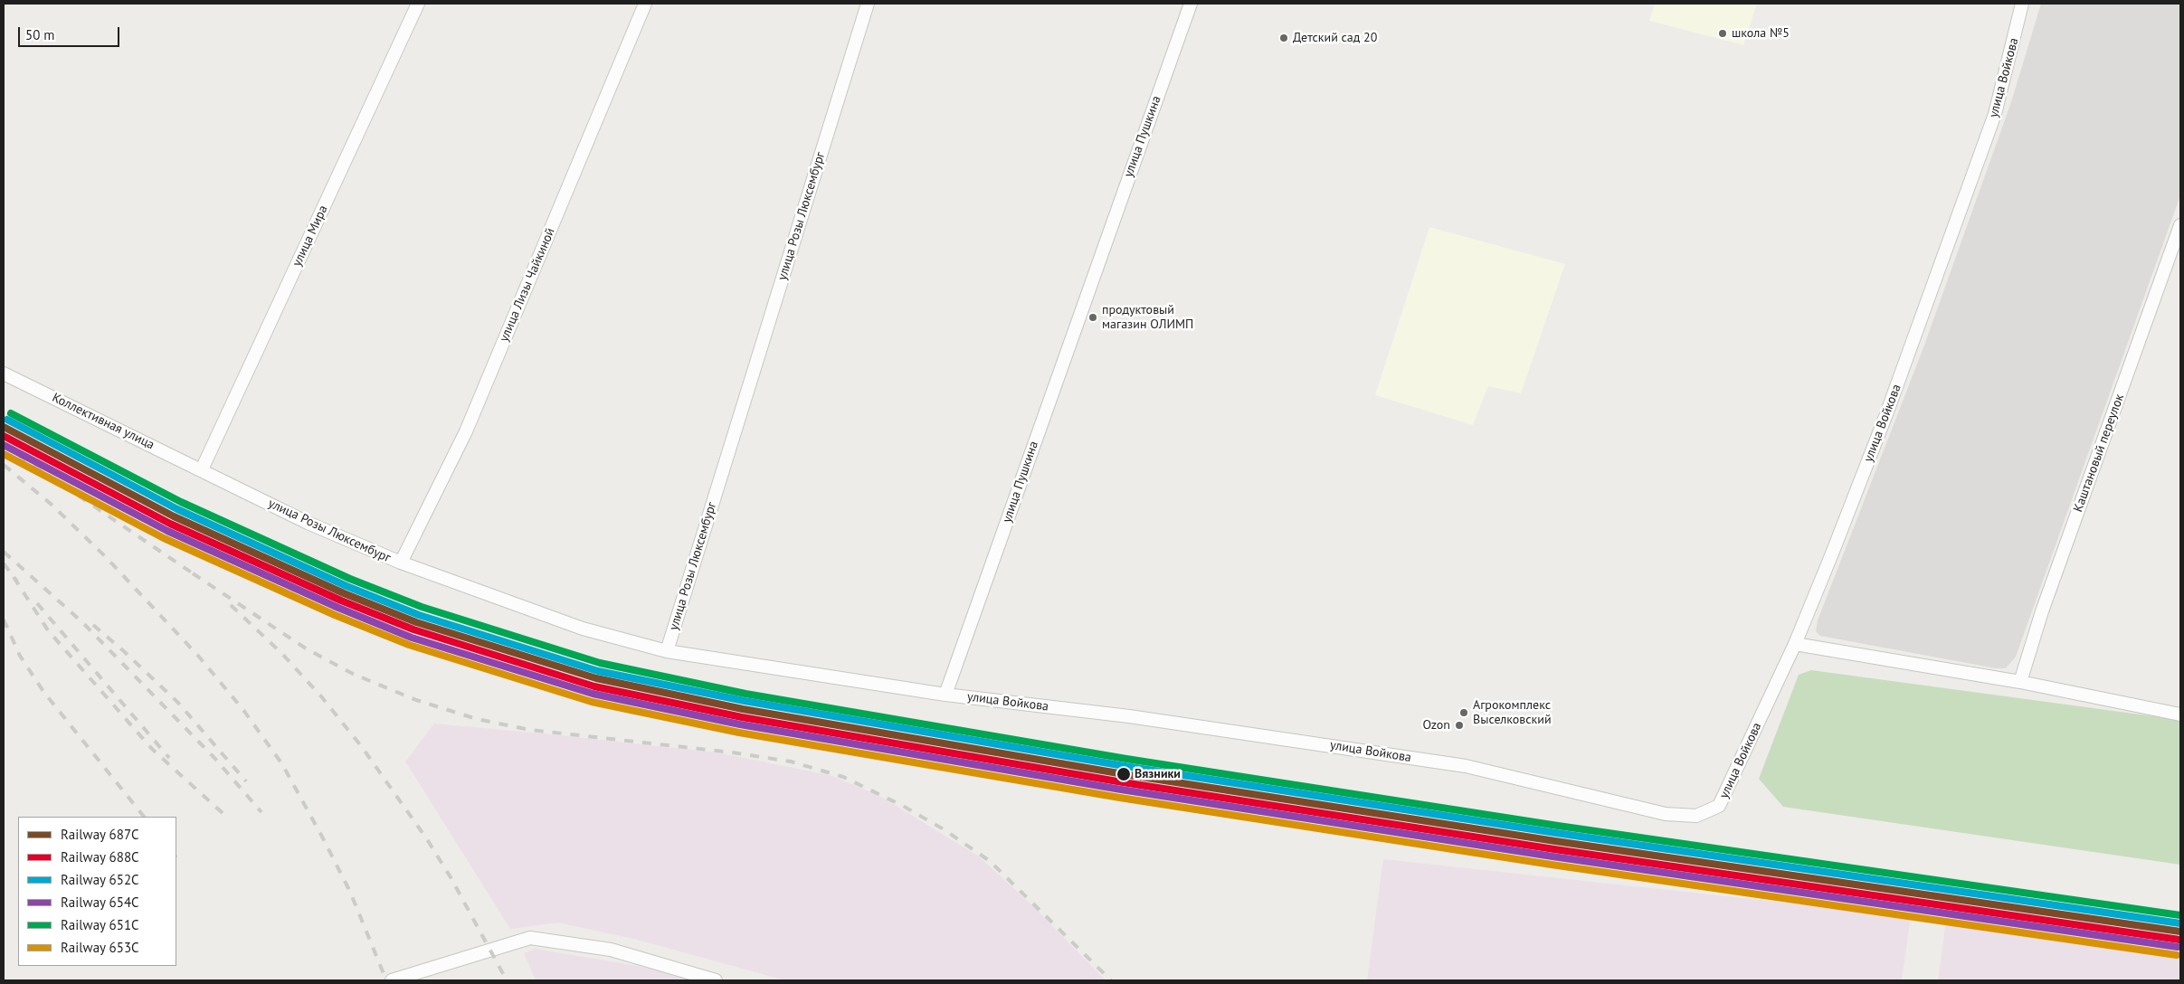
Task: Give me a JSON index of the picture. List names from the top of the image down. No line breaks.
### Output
{"streets":{"street":["улица Войкова","улица Пушкина","улица Розы Люксембург","улица Мира","улица Лизы Чайкиной","Коллективная улица","Каштановый переулок"]},"crossings":[["улица Войкова","улица Пушкина"],["улица Розы Люксембург","улица Мира"],["улица Розы Люксембург","улица Лизы Чайкиной"],["улица Розы Люксембург","Коллективная улица"],["улица Мира","Коллективная улица"]],"places":["школа №5","Детский сад 20","продуктовый магазин ОЛИМП","Агрокомплекс Выселковский","Ozon","Вязники"],"lines":["rail line 651С","rail line 652С","rail line 687С","rail line 688С","rail line 654С","rail line 653С"],"legend":["Railway 687С","Railway 688С","Railway 652С","Railway 654С","Railway 651С","Railway 653С"],"scale_bar":"50 m"}
